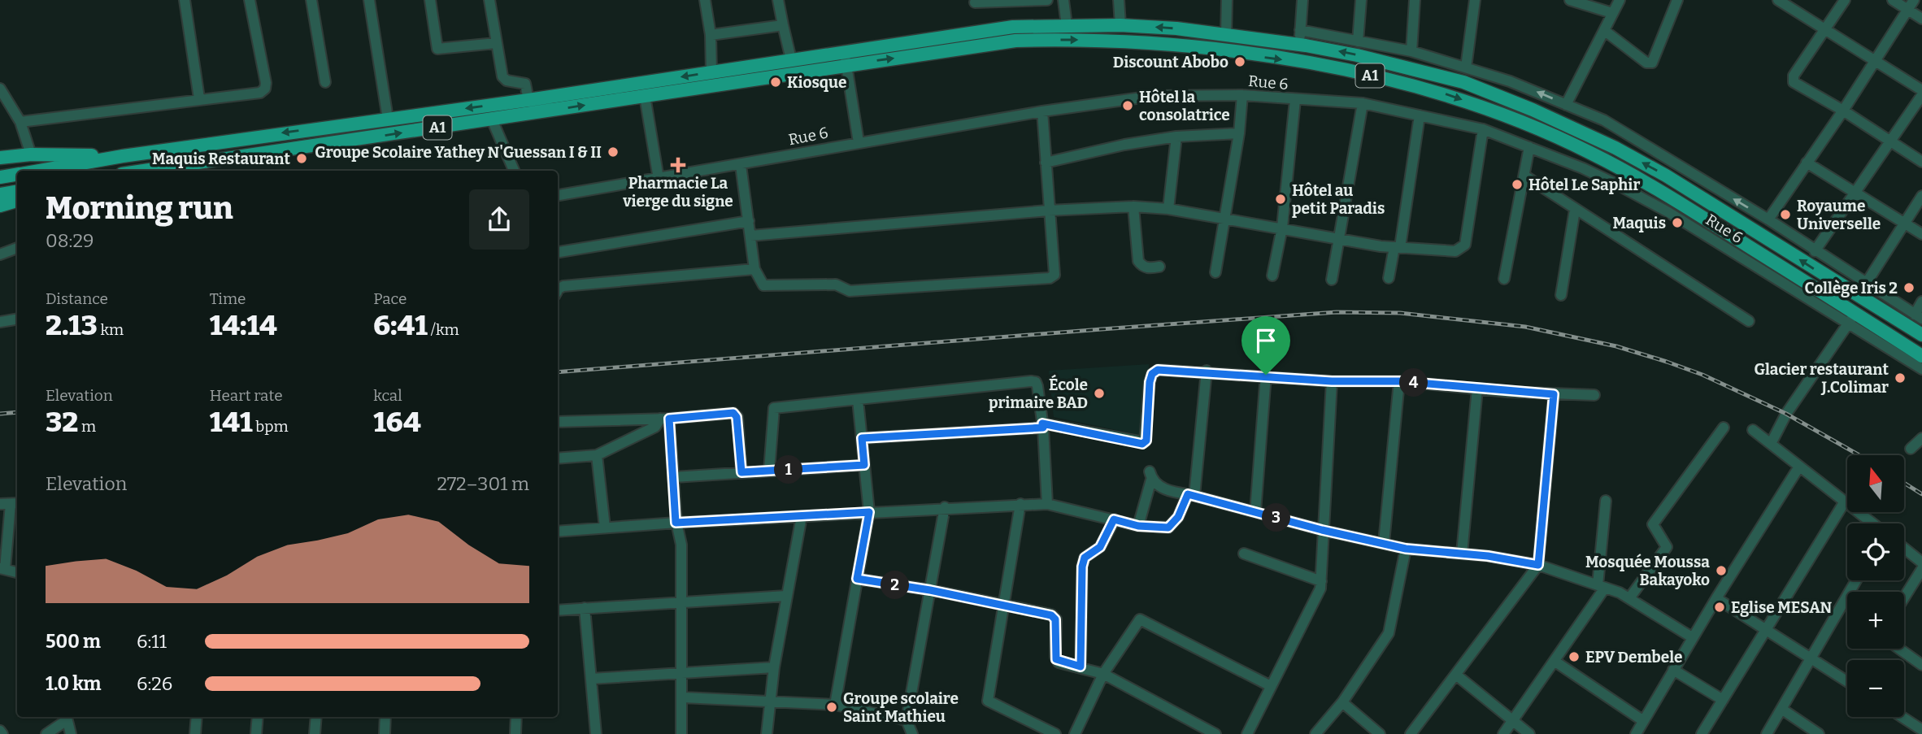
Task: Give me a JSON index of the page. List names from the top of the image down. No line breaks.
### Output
{"streets":{"main road":["A1"],"street":["Rue 6"]},"crossings":[["A1","Rue 6"]],"places":{"other":["Discount Abobo","Kiosque","Hôtel la consolatrice","Groupe Scolaire Yathey N'Guessan I & II","Maquis Restaurant","Hôtel Le Saphir","Hôtel au petit Paradis","Royaume Universelle","Maquis","Collège Iris 2","Glacier restaurant J.Colimar","École primaire BAD","Mosquée Moussa Bakayoko","Eglise MESAN","EPV Dembele","Groupe scolaire Saint Mathieu"],"health":["Pharmacie La vierge du signe"]},"north":"top","page":{"heading":["Morning run","08:29"],"stats":[["Distance","2.13 km"],["Time","14:14"],["Pace","6:41 /km"],["Elevation","32 m"],["Heart rate","141 bpm"],["kcal","164"]],"pins":["4","1","3","2"],"map_buttons":["+","−"],"chart":["Elevation","272–301 m"],"list":[{"name":"500 m","note":"6:11"},{"name":"1.0 km","note":"6:26"}]}}
